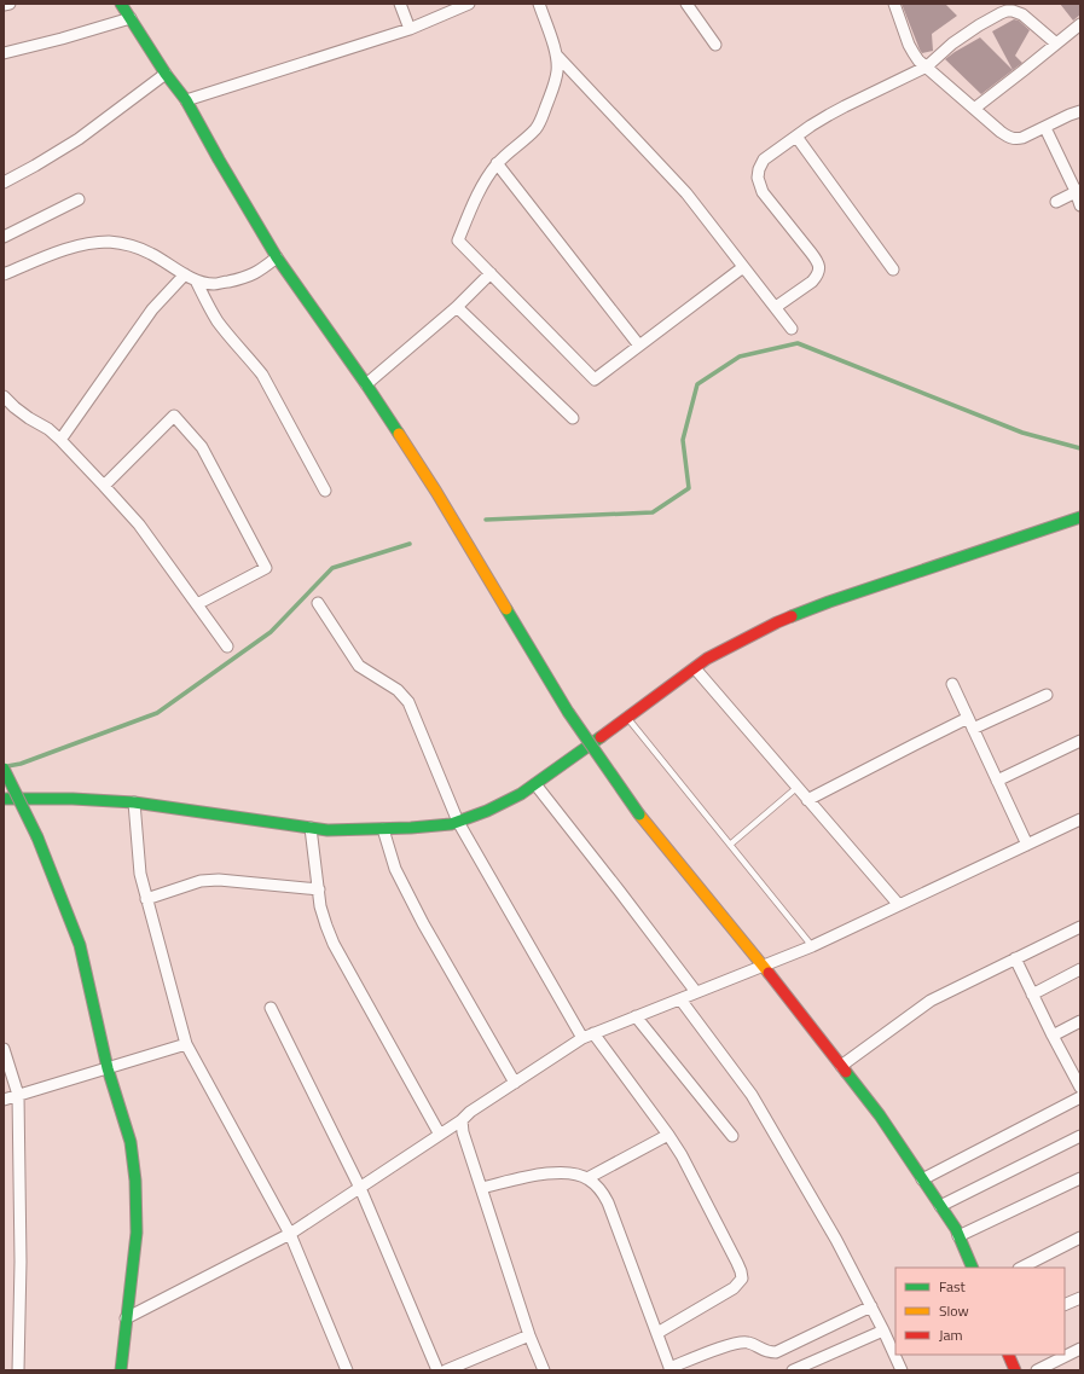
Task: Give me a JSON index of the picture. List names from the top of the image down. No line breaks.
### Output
{"legend":["Fast","Slow","Jam"]}
